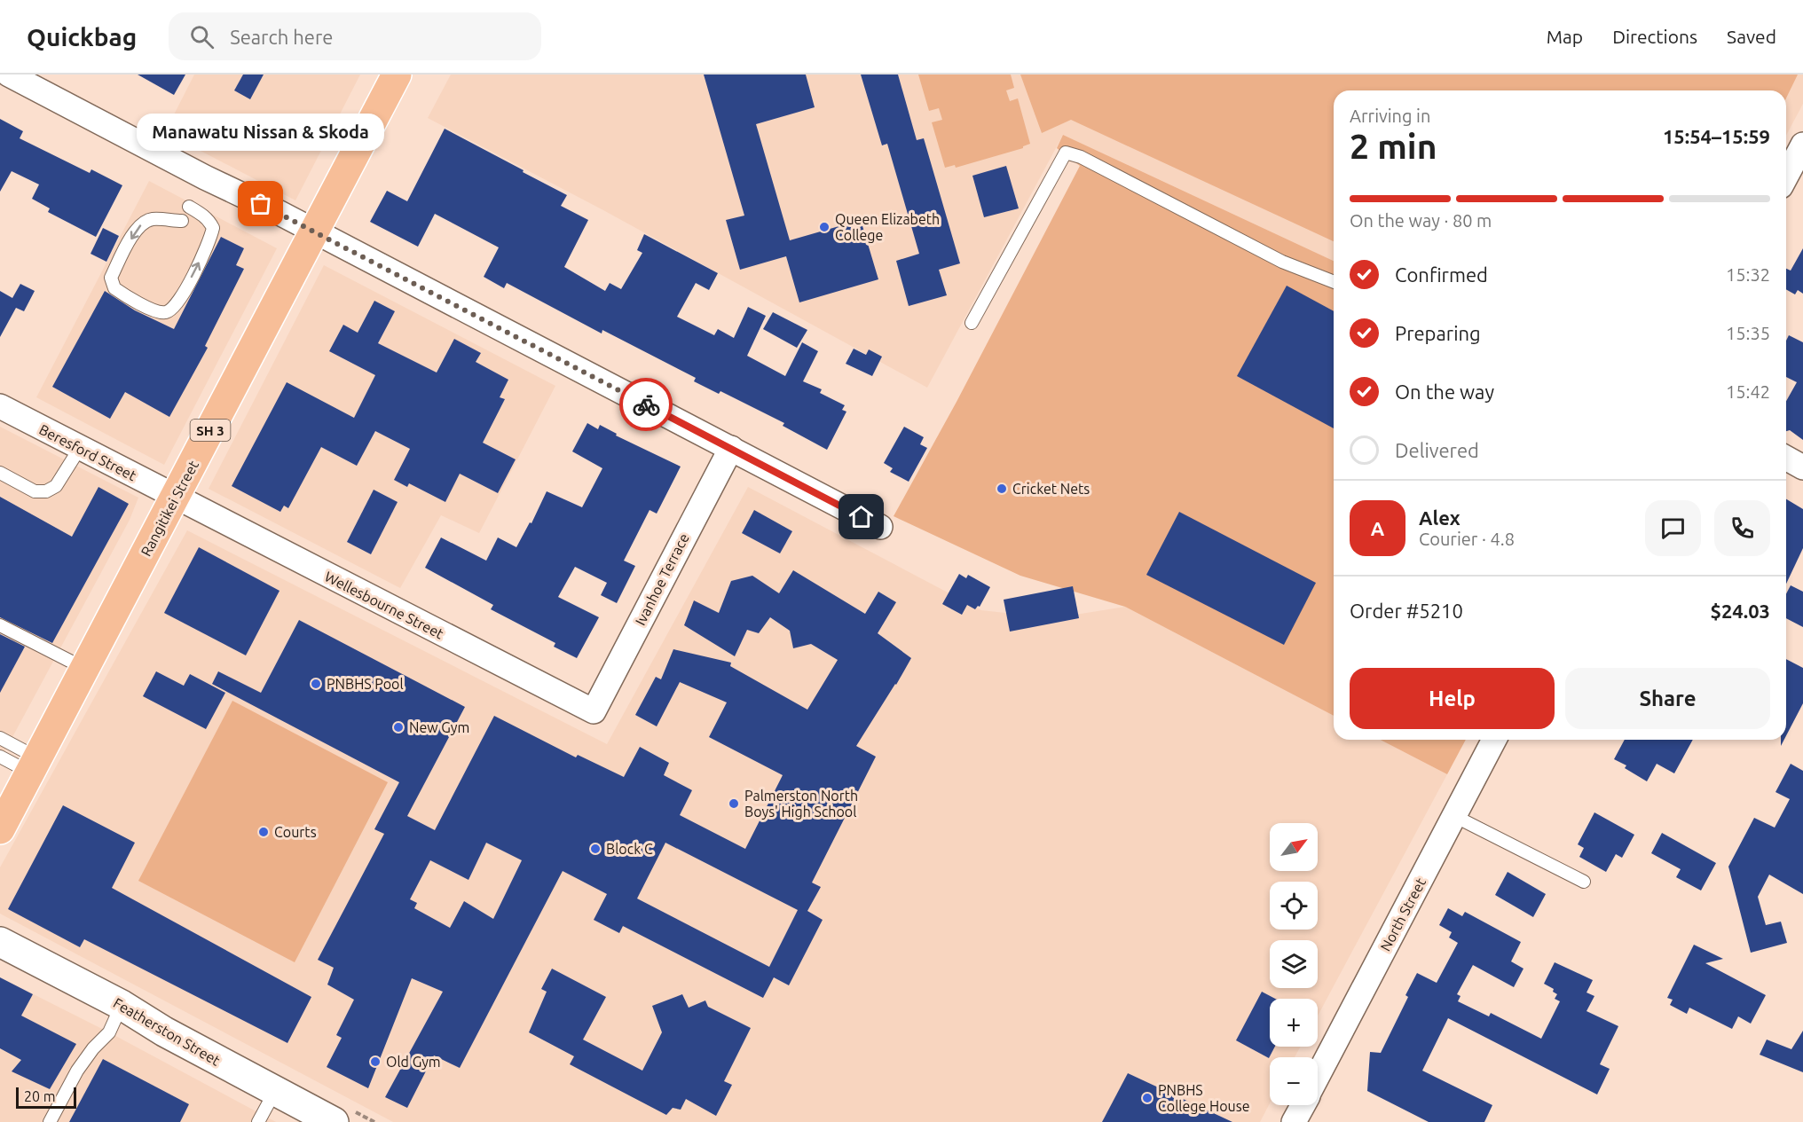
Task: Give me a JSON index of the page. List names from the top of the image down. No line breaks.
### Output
{"streets":{"highway":["SH 3","Rangitikei Street"],"main road":["Featherston Street"],"street":["Beresford Street","Ivanhoe Terrace","Wellesbourne Street","North Street"]},"crossings":[["Beresford Street","Rangitikei Street"],["Beresford Street","Wellesbourne Street"],["Rangitikei Street","Wellesbourne Street"],["Ivanhoe Terrace","Wellesbourne Street"]],"places":["Manawatu Nissan & Skoda","Queen Elizabeth College","Cricket Nets","PNBHS Pool","New Gym","Palmerston North Boys' High School","Courts","Block C","Old Gym","PNBHS College House"],"scale_bar":"20 m","north":"top right","page":{"header":"Quickbag","search":"Search here","nav":["Map","Directions","Saved"],"heading":["2 min","Arriving in","15:54–15:59"],"panel":["Alex","Courier · 4.8","Order #5210","$24.03"],"bubble":"Manawatu Nissan & Skoda","bar":"On the way · 80 m","list":[["Confirmed","15:32"],["Preparing","15:35"],["On the way","15:42"],"Delivered"],"round":"A","buttons":["Help","Share"],"map_buttons":["+","−"],"scale":"20 m"}}
